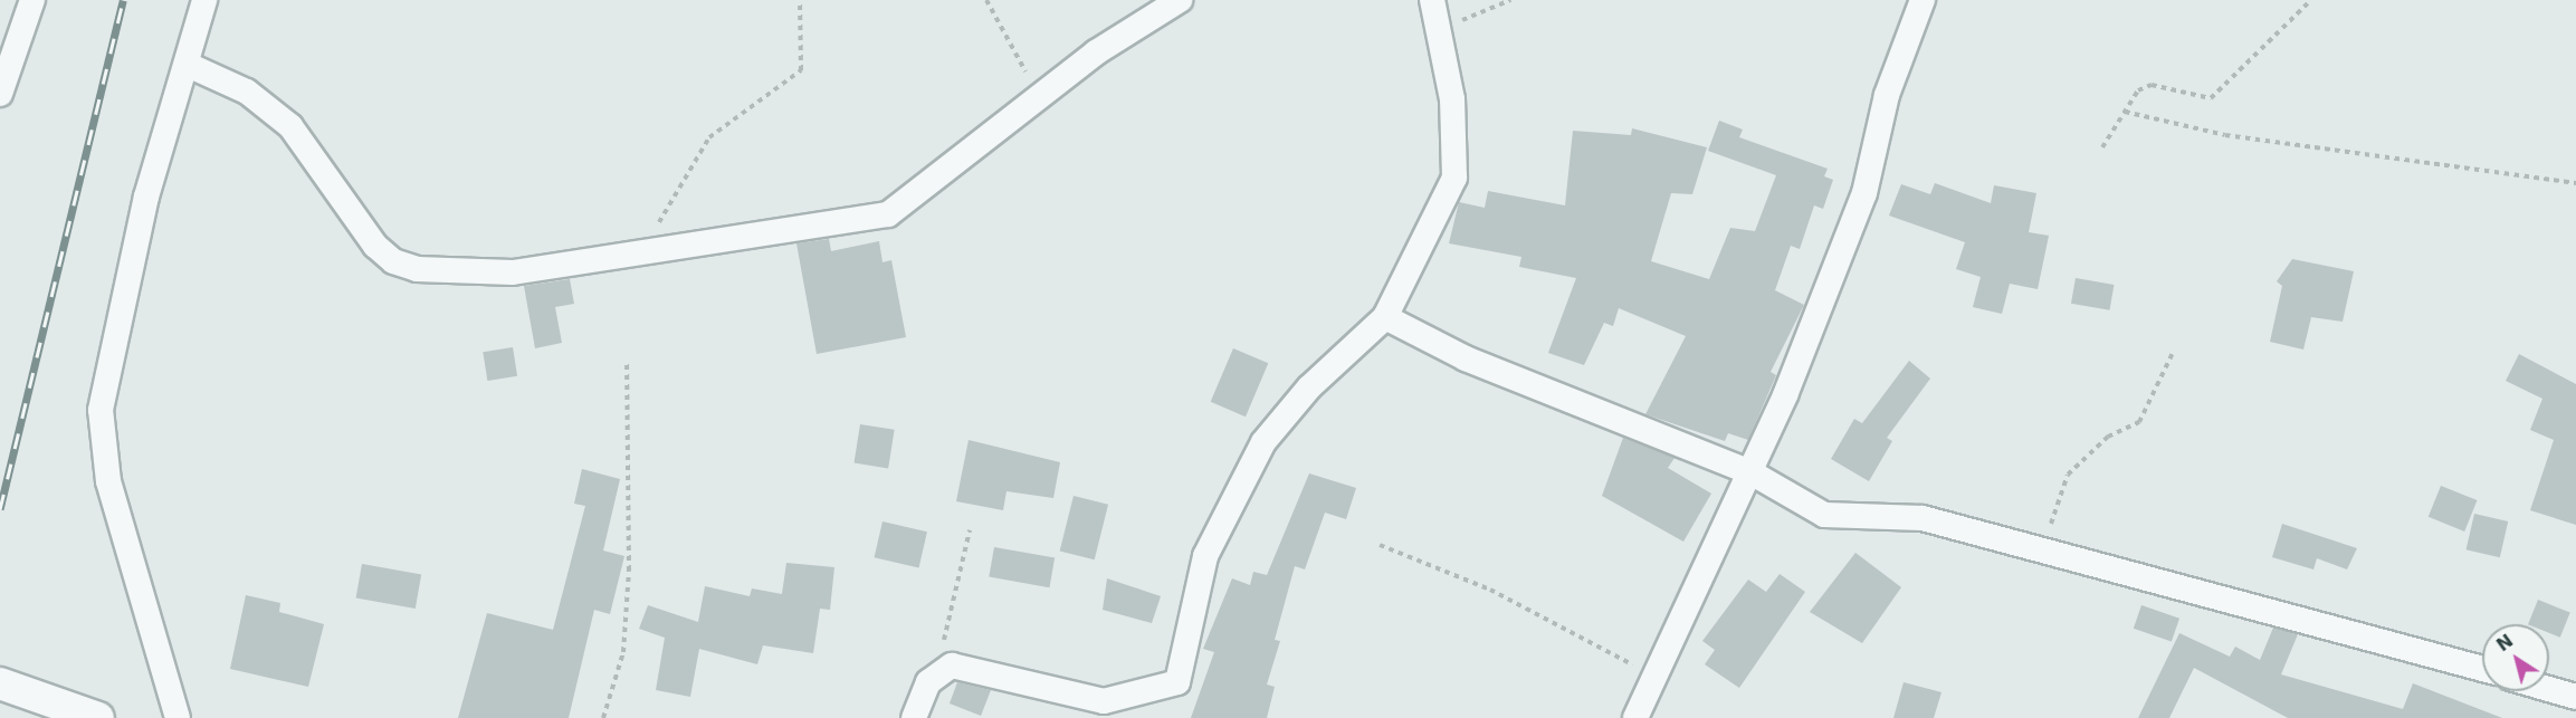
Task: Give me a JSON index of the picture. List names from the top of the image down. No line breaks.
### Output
{"north":"top left"}
